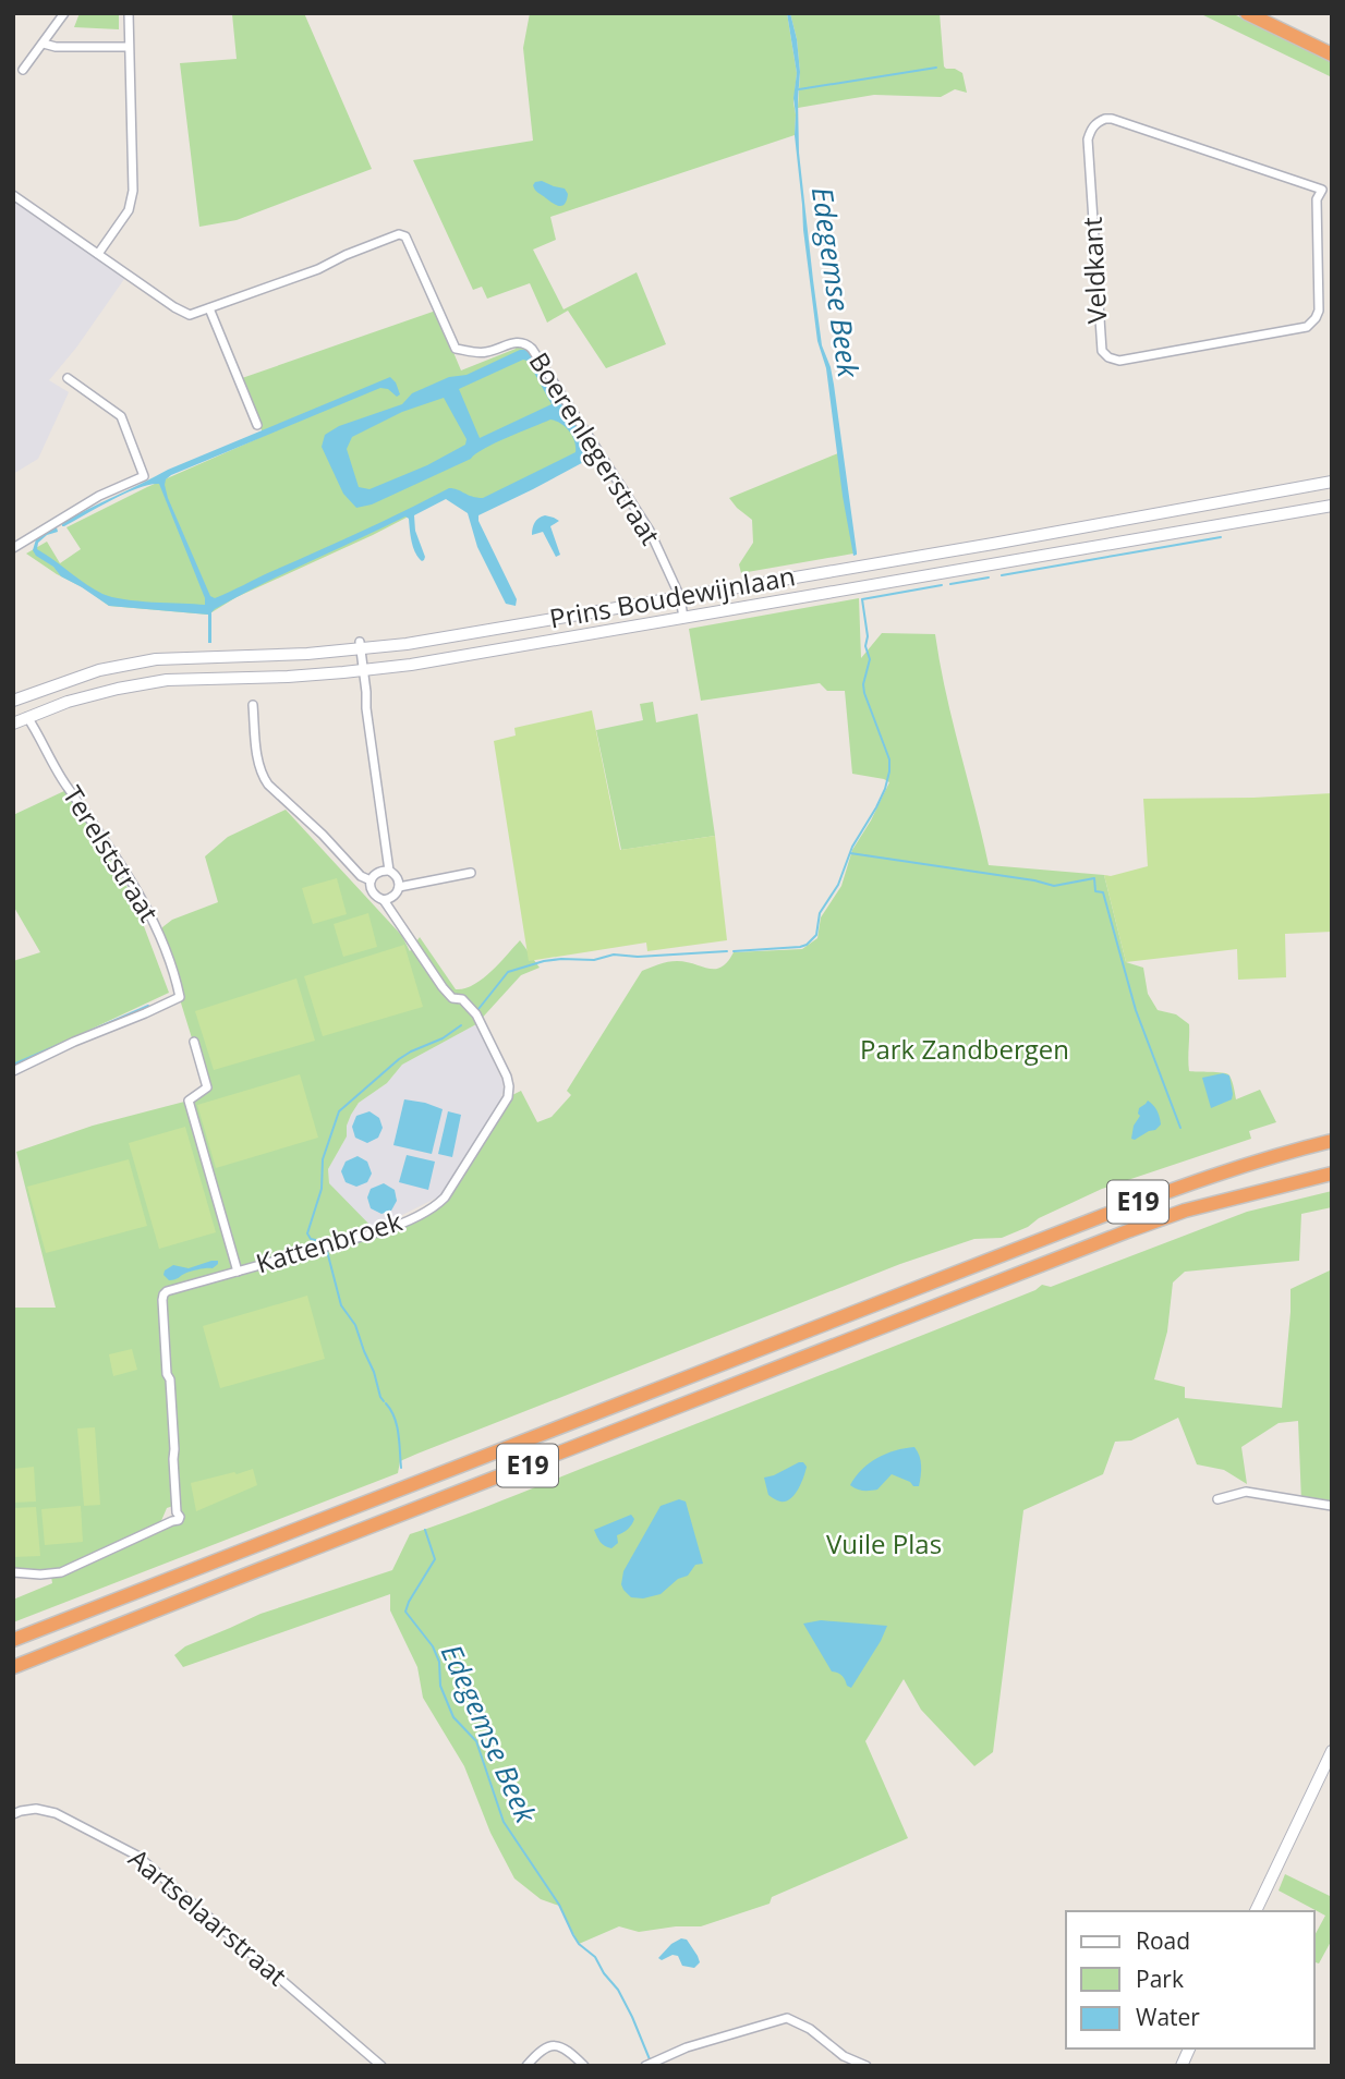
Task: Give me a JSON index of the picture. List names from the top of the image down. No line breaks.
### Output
{"streets":{"highway":["E19"],"main road":["Prins Boudewijnlaan"],"street":["Veldkant","Boerenlegerstraat","Terelststraat","Kattenbroek","Aartselaarstraat"]},"crossings":[["Boerenlegerstraat","Prins Boudewijnlaan"],["Prins Boudewijnlaan","Terelststraat"]],"water":["Edegemse Beek"],"parks":["Park Zandbergen","Vuile Plas"],"legend":["Road","Park","Water"]}
